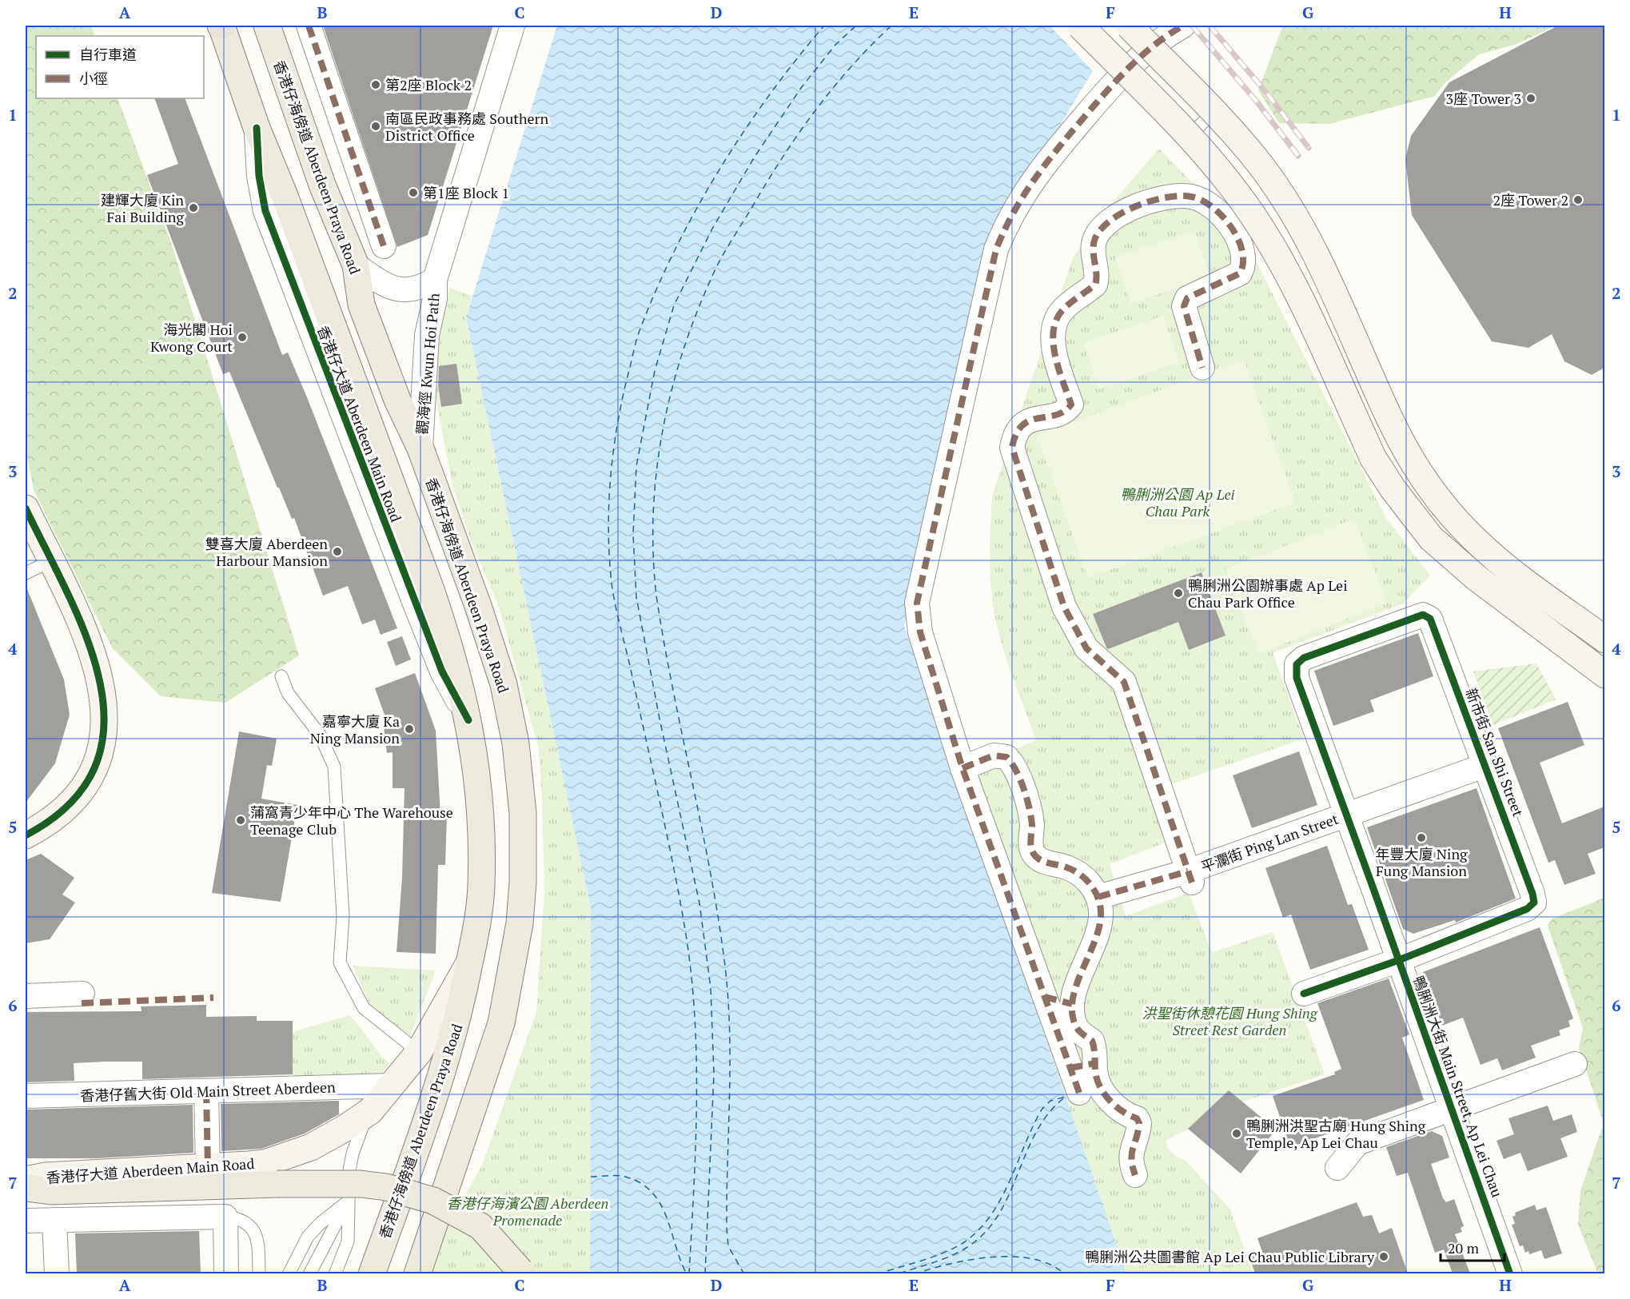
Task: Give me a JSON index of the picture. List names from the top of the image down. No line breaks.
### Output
{"streets":{"main road":["香港仔海傍道 Aberdeen Praya Road","香港仔大道 Aberdeen Main Road"],"street":["觀海徑 Kwun Hoi Path","新市街 San Shi Street","平瀾街 Ping Lan Street","鴨脷洲大街 Main Street, Ap Lei Chau","香港仔舊大街 Old Main Street Aberdeen"]},"crossings":[["香港仔海傍道 Aberdeen Praya Road","觀海徑 Kwun Hoi Path"],["香港仔海傍道 Aberdeen Praya Road","香港仔大道 Aberdeen Main Road"],["香港仔大道 Aberdeen Main Road","香港仔舊大街 Old Main Street Aberdeen"],["新市街 San Shi Street","平瀾街 Ping Lan Street"],["新市街 San Shi Street","鴨脷洲大街 Main Street, Ap Lei Chau"],["平瀾街 Ping Lan Street","鴨脷洲大街 Main Street, Ap Lei Chau"]],"parks":["鴨脷洲公園 Ap Lei Chau Park","洪聖街休憩花園 Hung Shing Street Rest Garden","香港仔海濱公園 Aberdeen Promenade"],"places":["第2座 Block 2","3座 Tower 3","南區民政事務處 Southern District Office","第1座 Block 1","2座 Tower 2","建輝大廈 Kin Fai Building","海光閣 Hoi Kwong Court","雙喜大廈 Aberdeen Harbour Mansion","鴨脷洲公園辦事處 Ap Lei Chau Park Office","嘉寧大廈 Ka Ning Mansion","蒲窩青少年中心 The Warehouse Teenage Club","年豐大廈 Ning Fung Mansion","鴨脷洲洪聖古廟 Hung Shing Temple, Ap Lei Chau","鴨脷洲公共圖書館 Ap Lei Chau Public Library"],"legend":["自行車道","小徑"],"scale_bar":"20 m","grid":{"columns":["A","B","C","D","E","F","G","H"],"rows":["1","2","3","4","5","6","7"]}}
